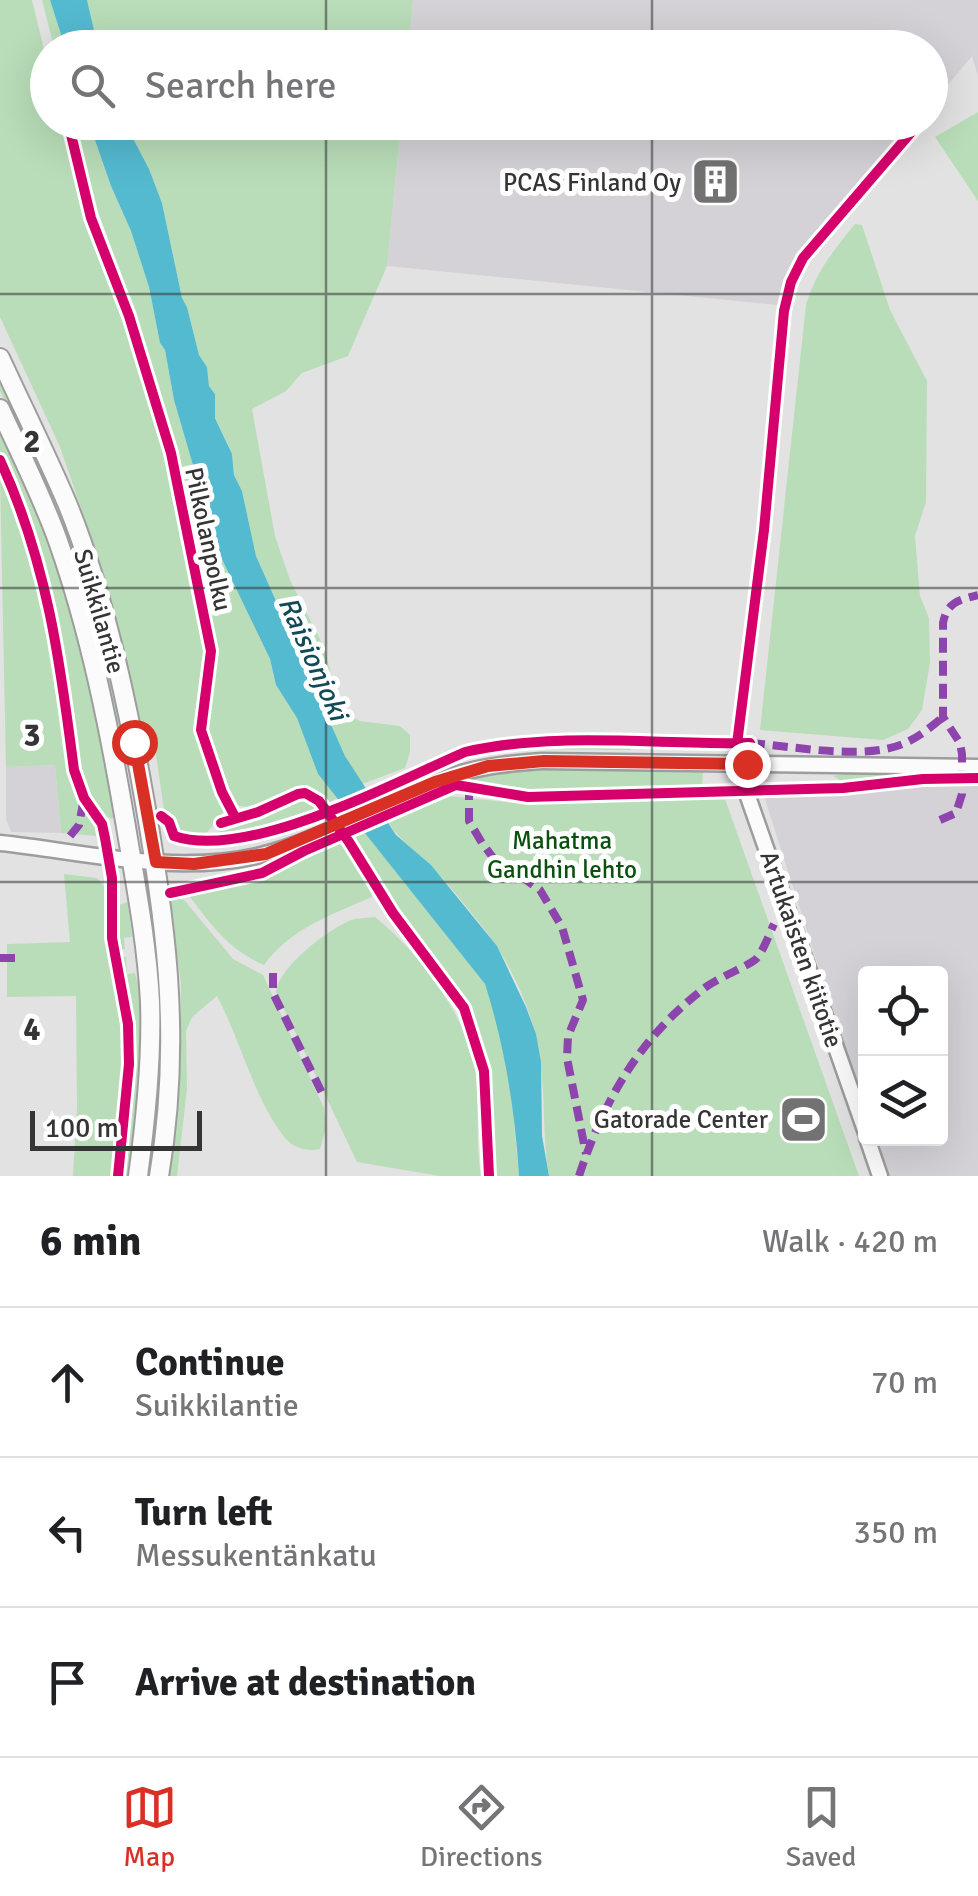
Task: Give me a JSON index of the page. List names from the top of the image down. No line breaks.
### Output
{"streets":{"main road":["Suikkilantie"],"street":["Artukaisten kiitotie"],"cycle path":["Pilkolanpolku"]},"water":["Raisionjoki"],"parks":["Mahatma Gandhin lehto"],"places":{"building":["PCAS Finland Oy"],"sports":["Gatorade Center"]},"scale_bar":"100 m","page":{"search":"Search here","scale":"100 m","heading":["6 min","Walk · 420 m"],"list":[["Continue","Suikkilantie","70 m"],["Turn left","Messukentänkatu","350 m"],"Arrive at destination"],"nav":["Map","Directions","Saved"]},"grid":{"rows":["2","3","4"]}}
